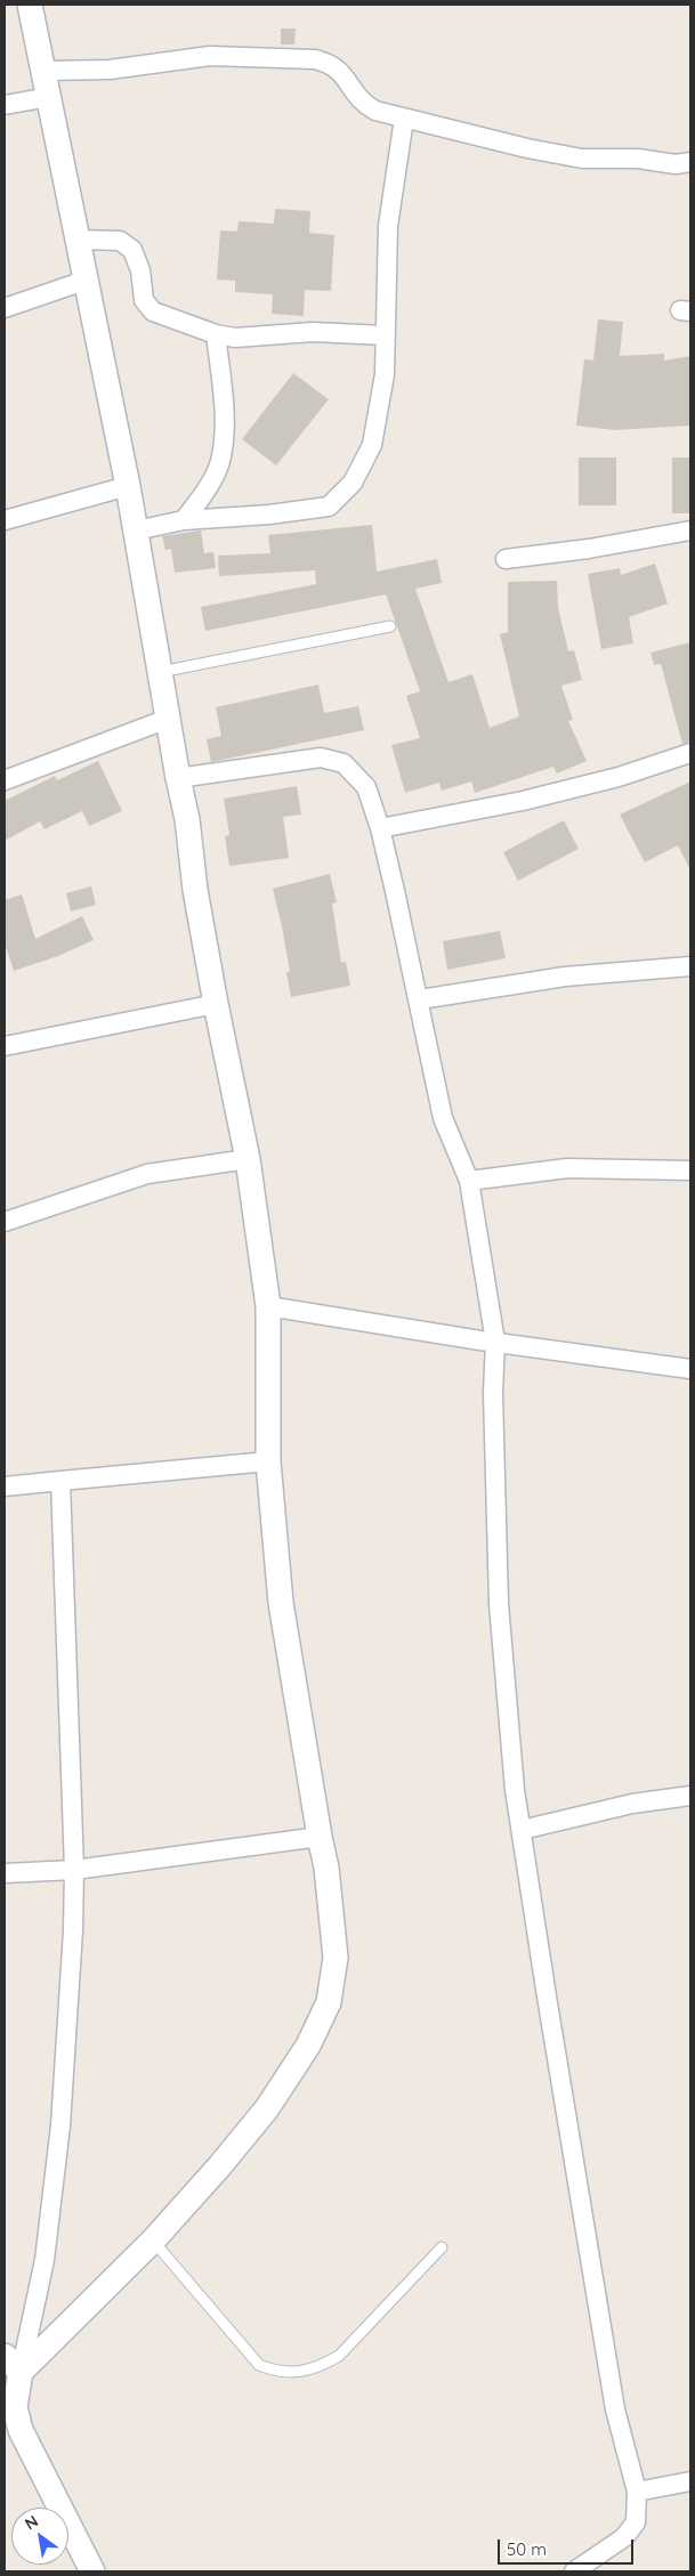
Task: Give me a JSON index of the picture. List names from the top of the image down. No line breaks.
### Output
{"scale_bar":"50 m","north":"top left"}
